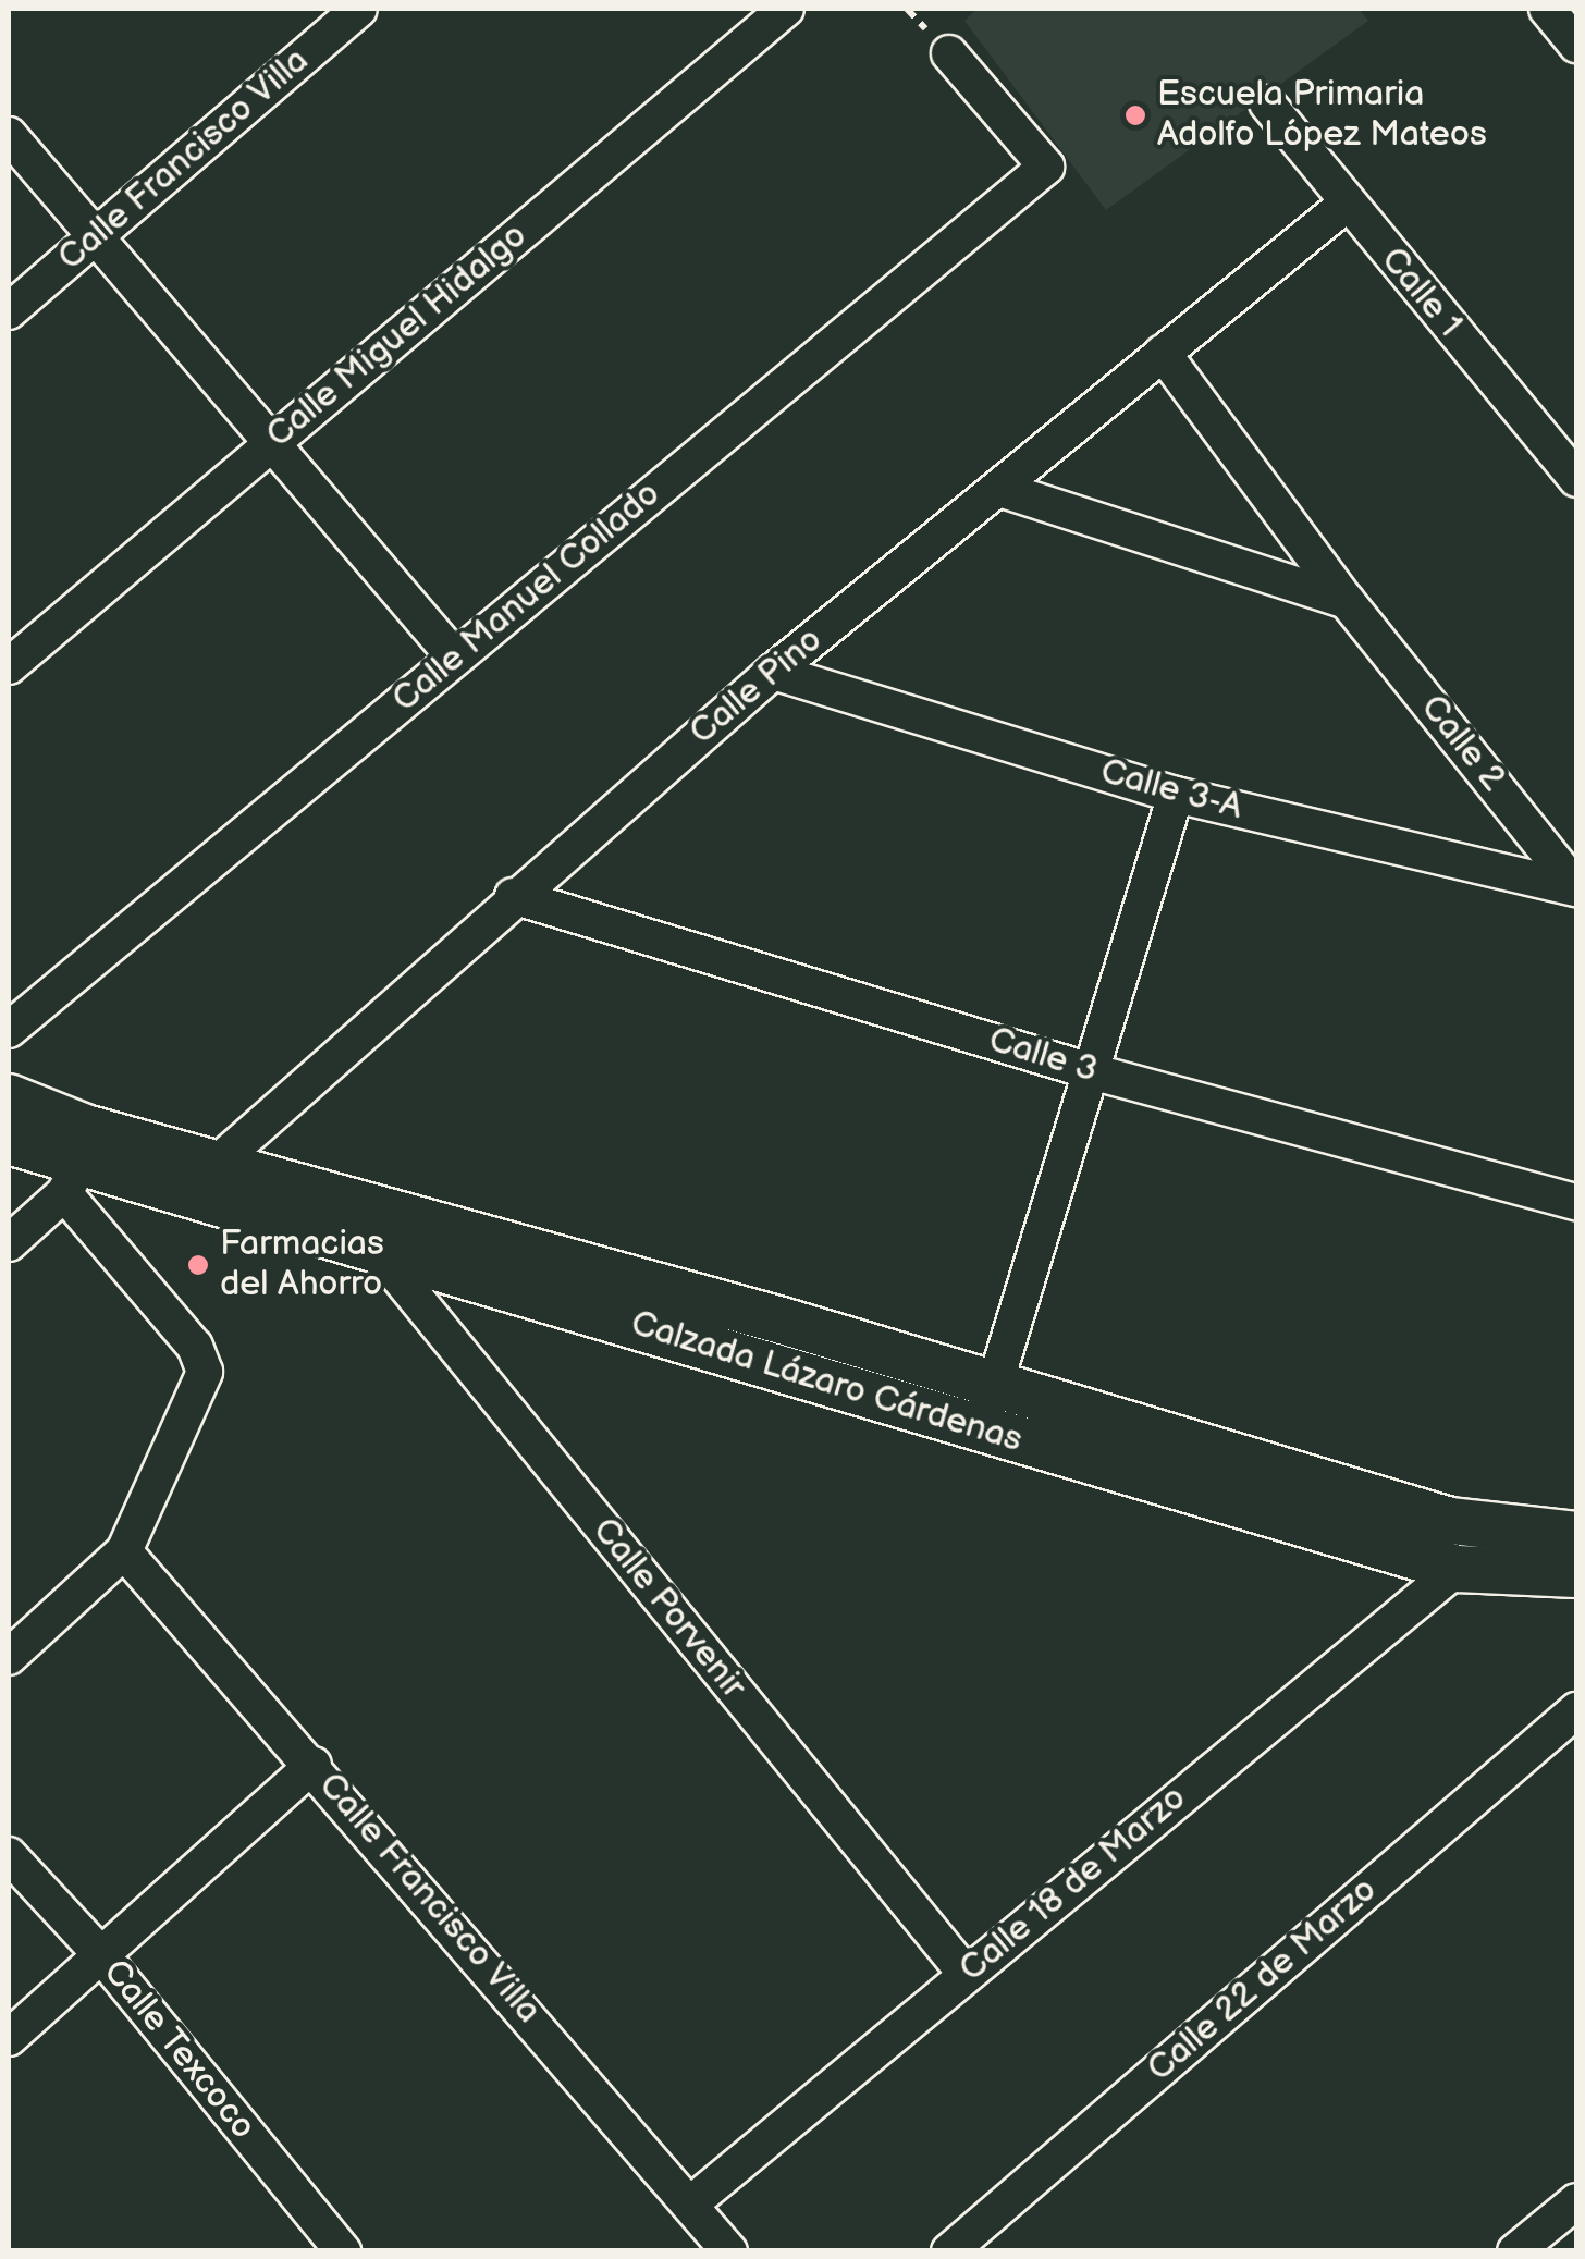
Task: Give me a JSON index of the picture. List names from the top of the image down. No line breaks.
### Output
{"streets":{"street":["Calle Francisco Villa","Calle 1","Calle Miguel Hidalgo","Calle Manuel Collado","Calle Pino","Calle 2","Calle 3-A","Calle 3","Calzada Lázaro Cárdenas","Calle Porvenir","Calle 18 de Marzo","Calle 22 de Marzo","Calle Texcoco"]},"crossings":[["Calle Francisco Villa","Calle 18 de Marzo"],["Calle 1","Calle Pino"],["Calle Pino","Calle 2"],["Calle Pino","Calle 3-A"],["Calle Pino","Calle 3"],["Calle Pino","Calzada Lázaro Cárdenas"],["Calle 2","Calle 3-A"],["Calzada Lázaro Cárdenas","Calle Porvenir"],["Calzada Lázaro Cárdenas","Calle 18 de Marzo"],["Calle Porvenir","Calle 18 de Marzo"]],"places":["Escuela Primaria Adolfo López Mateos","Farmacias del Ahorro"]}
